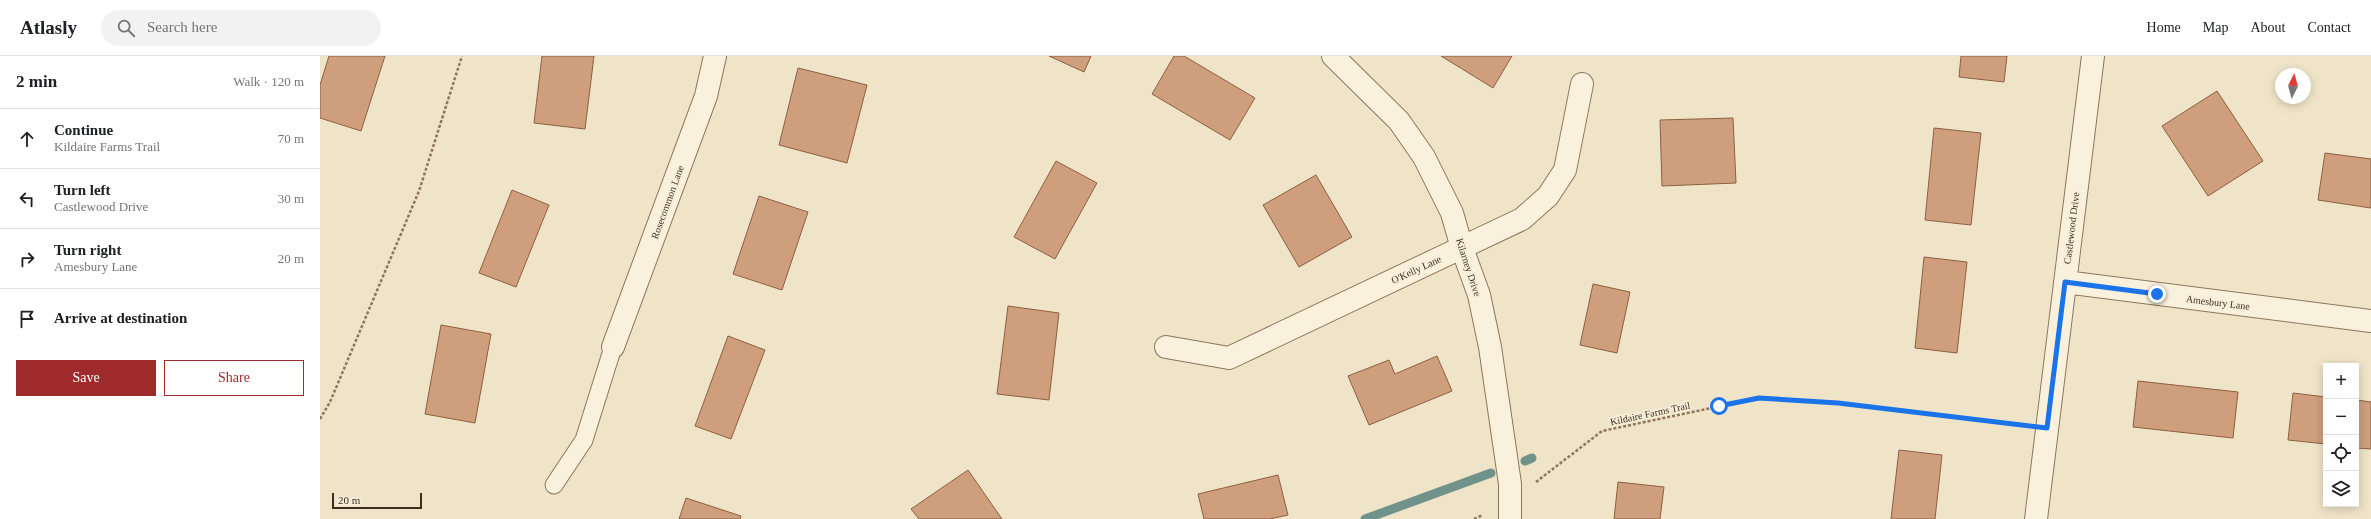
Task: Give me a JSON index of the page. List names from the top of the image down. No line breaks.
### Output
{"streets":{"street":["Rosecommon Lane","Castlewood Drive","Kilarney Drive","O'Kelly Lane","Amesbury Lane"],"path":["Kildaire Farms Trail"]},"crossings":[["Castlewood Drive","Amesbury Lane"],["Castlewood Drive","Kildaire Farms Trail"],["Kilarney Drive","O'Kelly Lane"],["Kilarney Drive","Kildaire Farms Trail"]],"scale_bar":"20 m","north":"top","page":{"header":"Atlasly","search":"Search here","nav":["Home","Map","About","Contact"],"heading":["2 min","Walk · 120 m"],"list":[["Continue","Kildaire Farms Trail","70 m"],["Turn left","Castlewood Drive","30 m"],["Turn right","Amesbury Lane","20 m"],"Arrive at destination"],"buttons":["Save","Share"],"map_buttons":["+","−"],"scale":"20 m"}}
